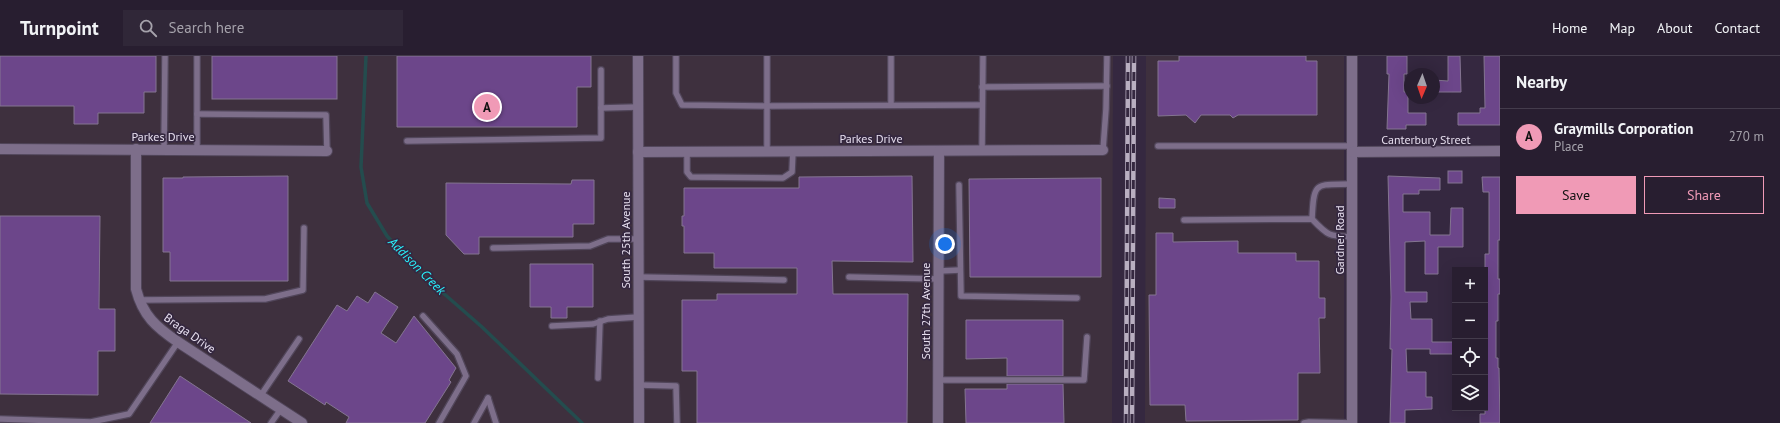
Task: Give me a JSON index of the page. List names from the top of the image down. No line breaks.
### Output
{"streets":{"street":["Parkes Drive","Canterbury Street","South 25th Avenue","Gardner Road","South 27th Avenue","Braga Drive"]},"crossings":[["Parkes Drive","South 25th Avenue"],["Parkes Drive","South 27th Avenue"],["Parkes Drive","Braga Drive"],["Canterbury Street","Gardner Road"]],"water":["Addison Creek"],"north":"bottom","page":{"header":"Turnpoint","search":"Search here","nav":["Home","Map","About","Contact"],"heading":"Nearby","pins":"A","list":[{"mark":"A","name":"Graymills Corporation","note":"Place","value":"270 m"}],"buttons":["Save","Share"],"map_buttons":["+","−"]}}
